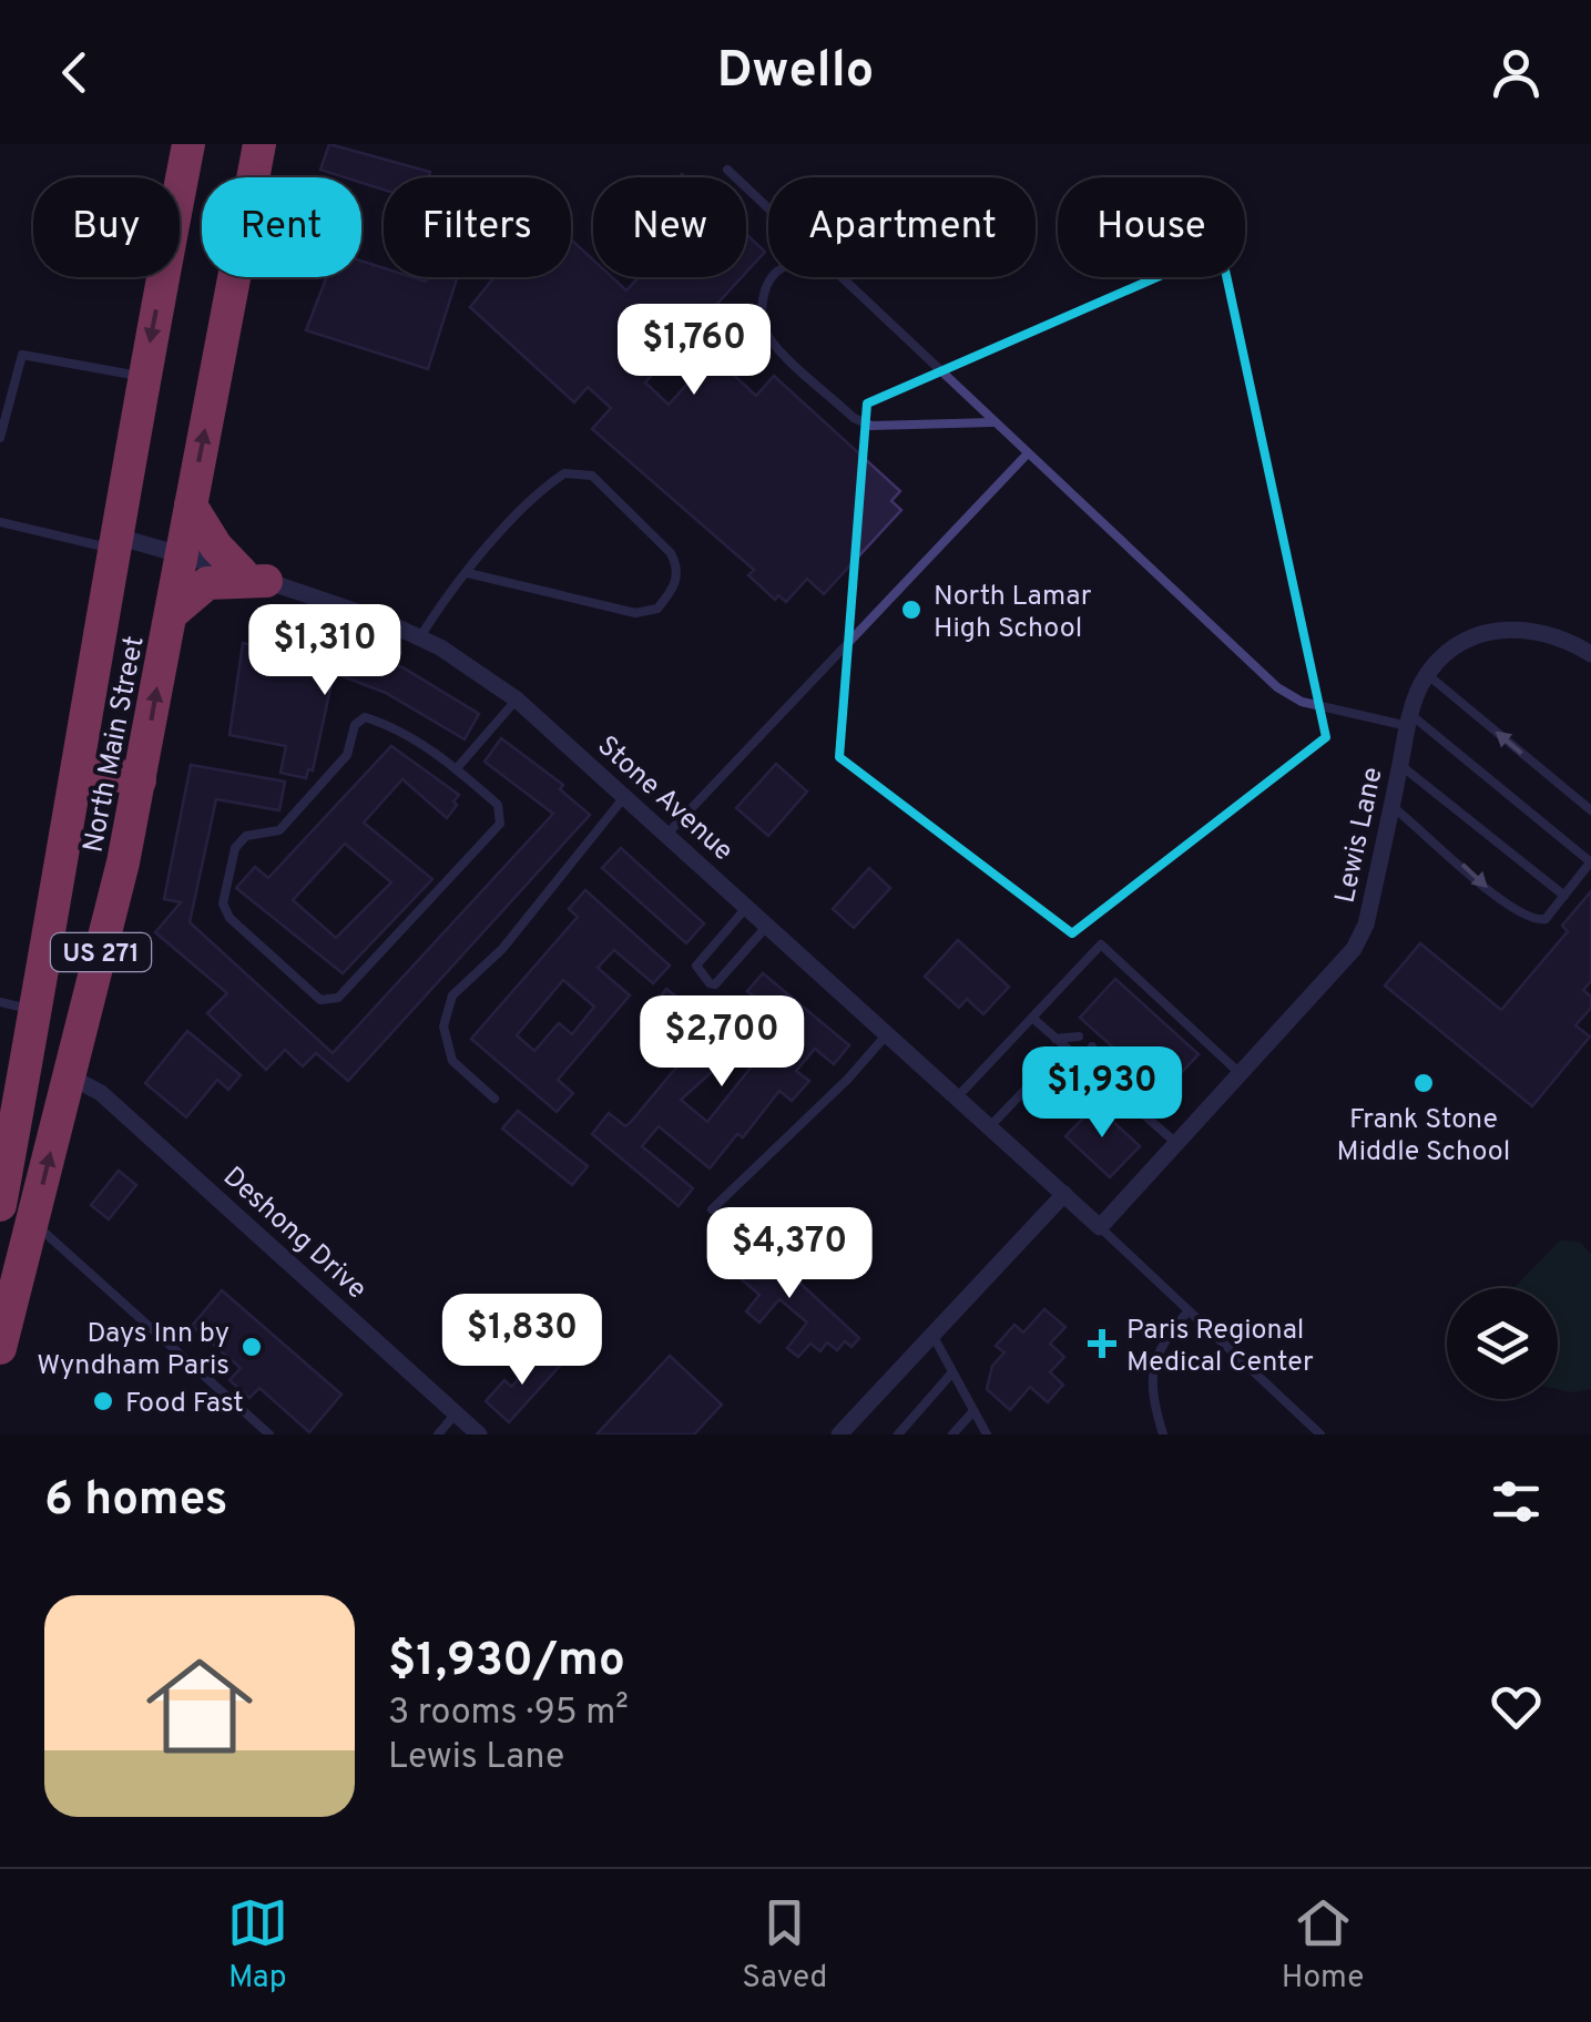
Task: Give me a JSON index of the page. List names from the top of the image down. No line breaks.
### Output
{"streets":{"highway":["North Main Street","US 271"],"street":["Stone Avenue","Lewis Lane","Deshong Drive"]},"crossings":[["North Main Street","Stone Avenue"],["North Main Street","Deshong Drive"],["Stone Avenue","Lewis Lane"]],"places":{"other":["North Lamar High School","Frank Stone Middle School","Days Inn by Wyndham Paris","Food Fast"],"health":["Paris Regional Medical Center"]},"page":{"header":"Dwello","chip":["Buy","Rent","Filters","New","Apartment","House"],"price":["$1,760","$1,310","$2,700","$1,930","$4,370","$1,830"],"heading":"6 homes","list":[{"name":"$1,930/mo","note":"3 rooms · 95 m² · Lewis Lane"}],"tabs":["Map","Saved","Home"]}}
